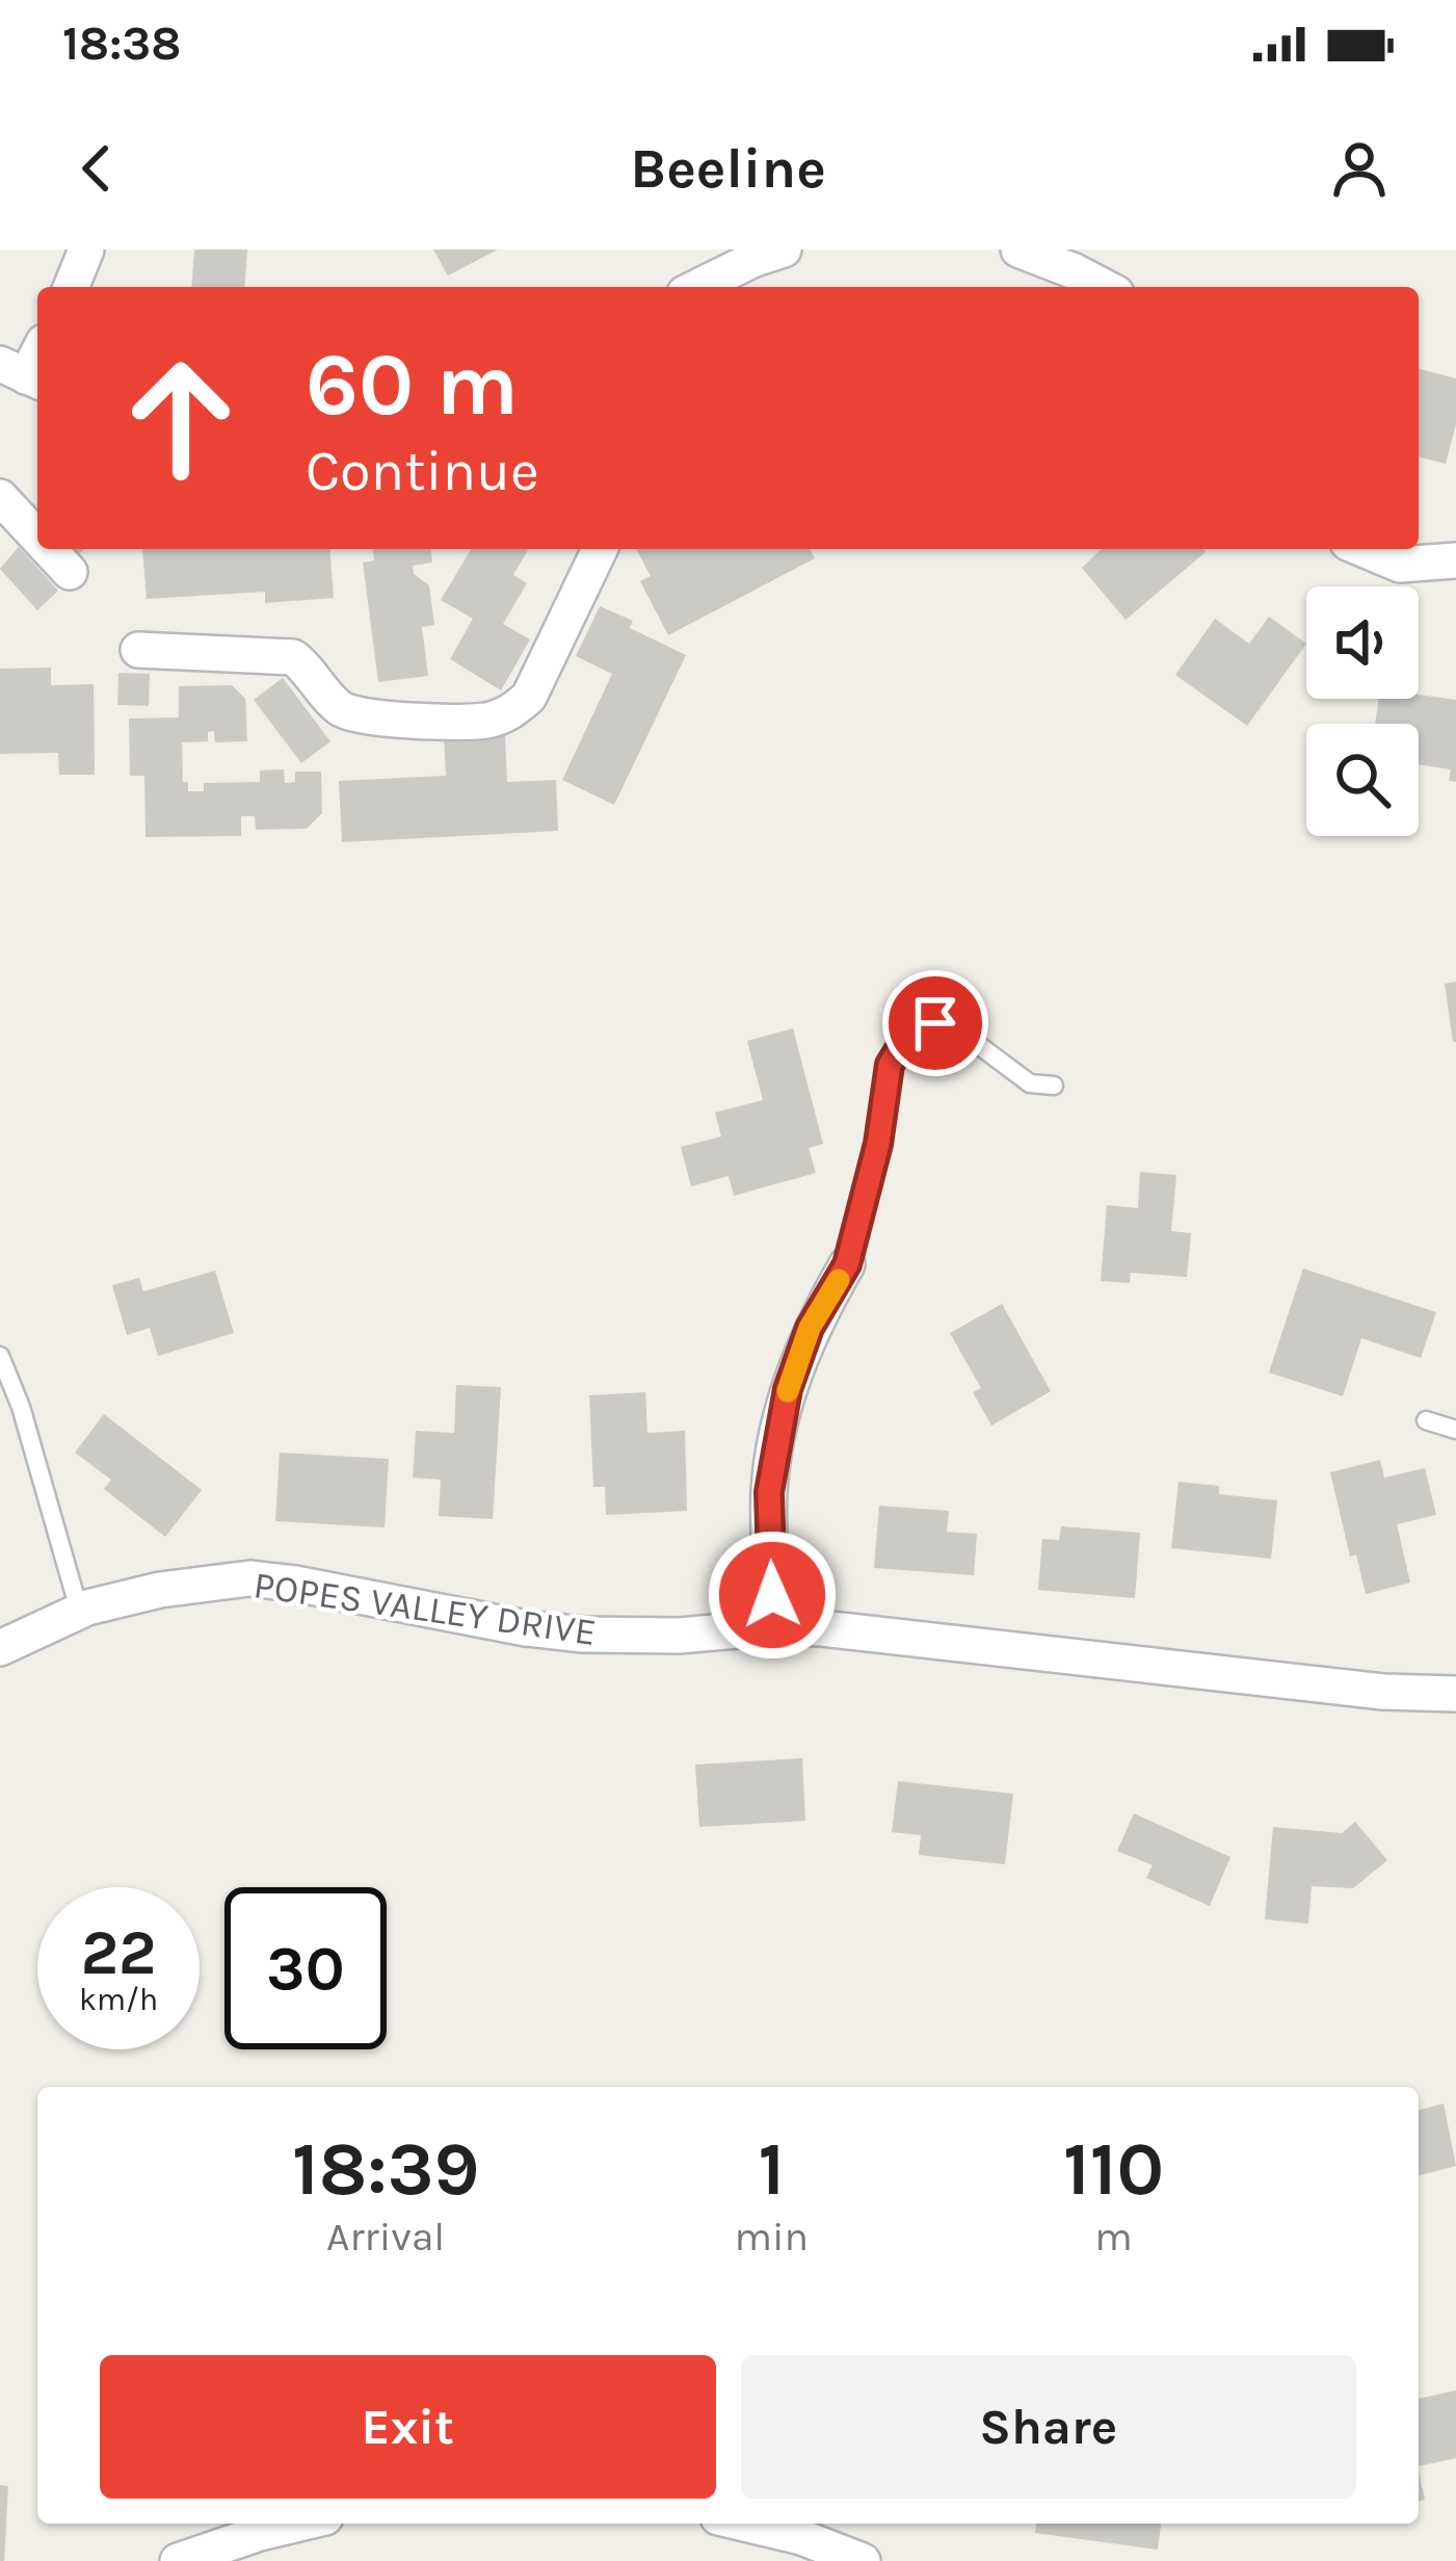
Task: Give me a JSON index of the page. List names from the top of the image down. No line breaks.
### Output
{"streets":{"street":["POPES VALLEY DRIVE"]},"page":{"status":"18:38","header":"Beeline","turn":["60 m","Continue"],"speed":"22 km/h","limit":"30","eta":["18:39","Arrival","1","min","110","m"],"buttons":["Exit","Share"]}}
